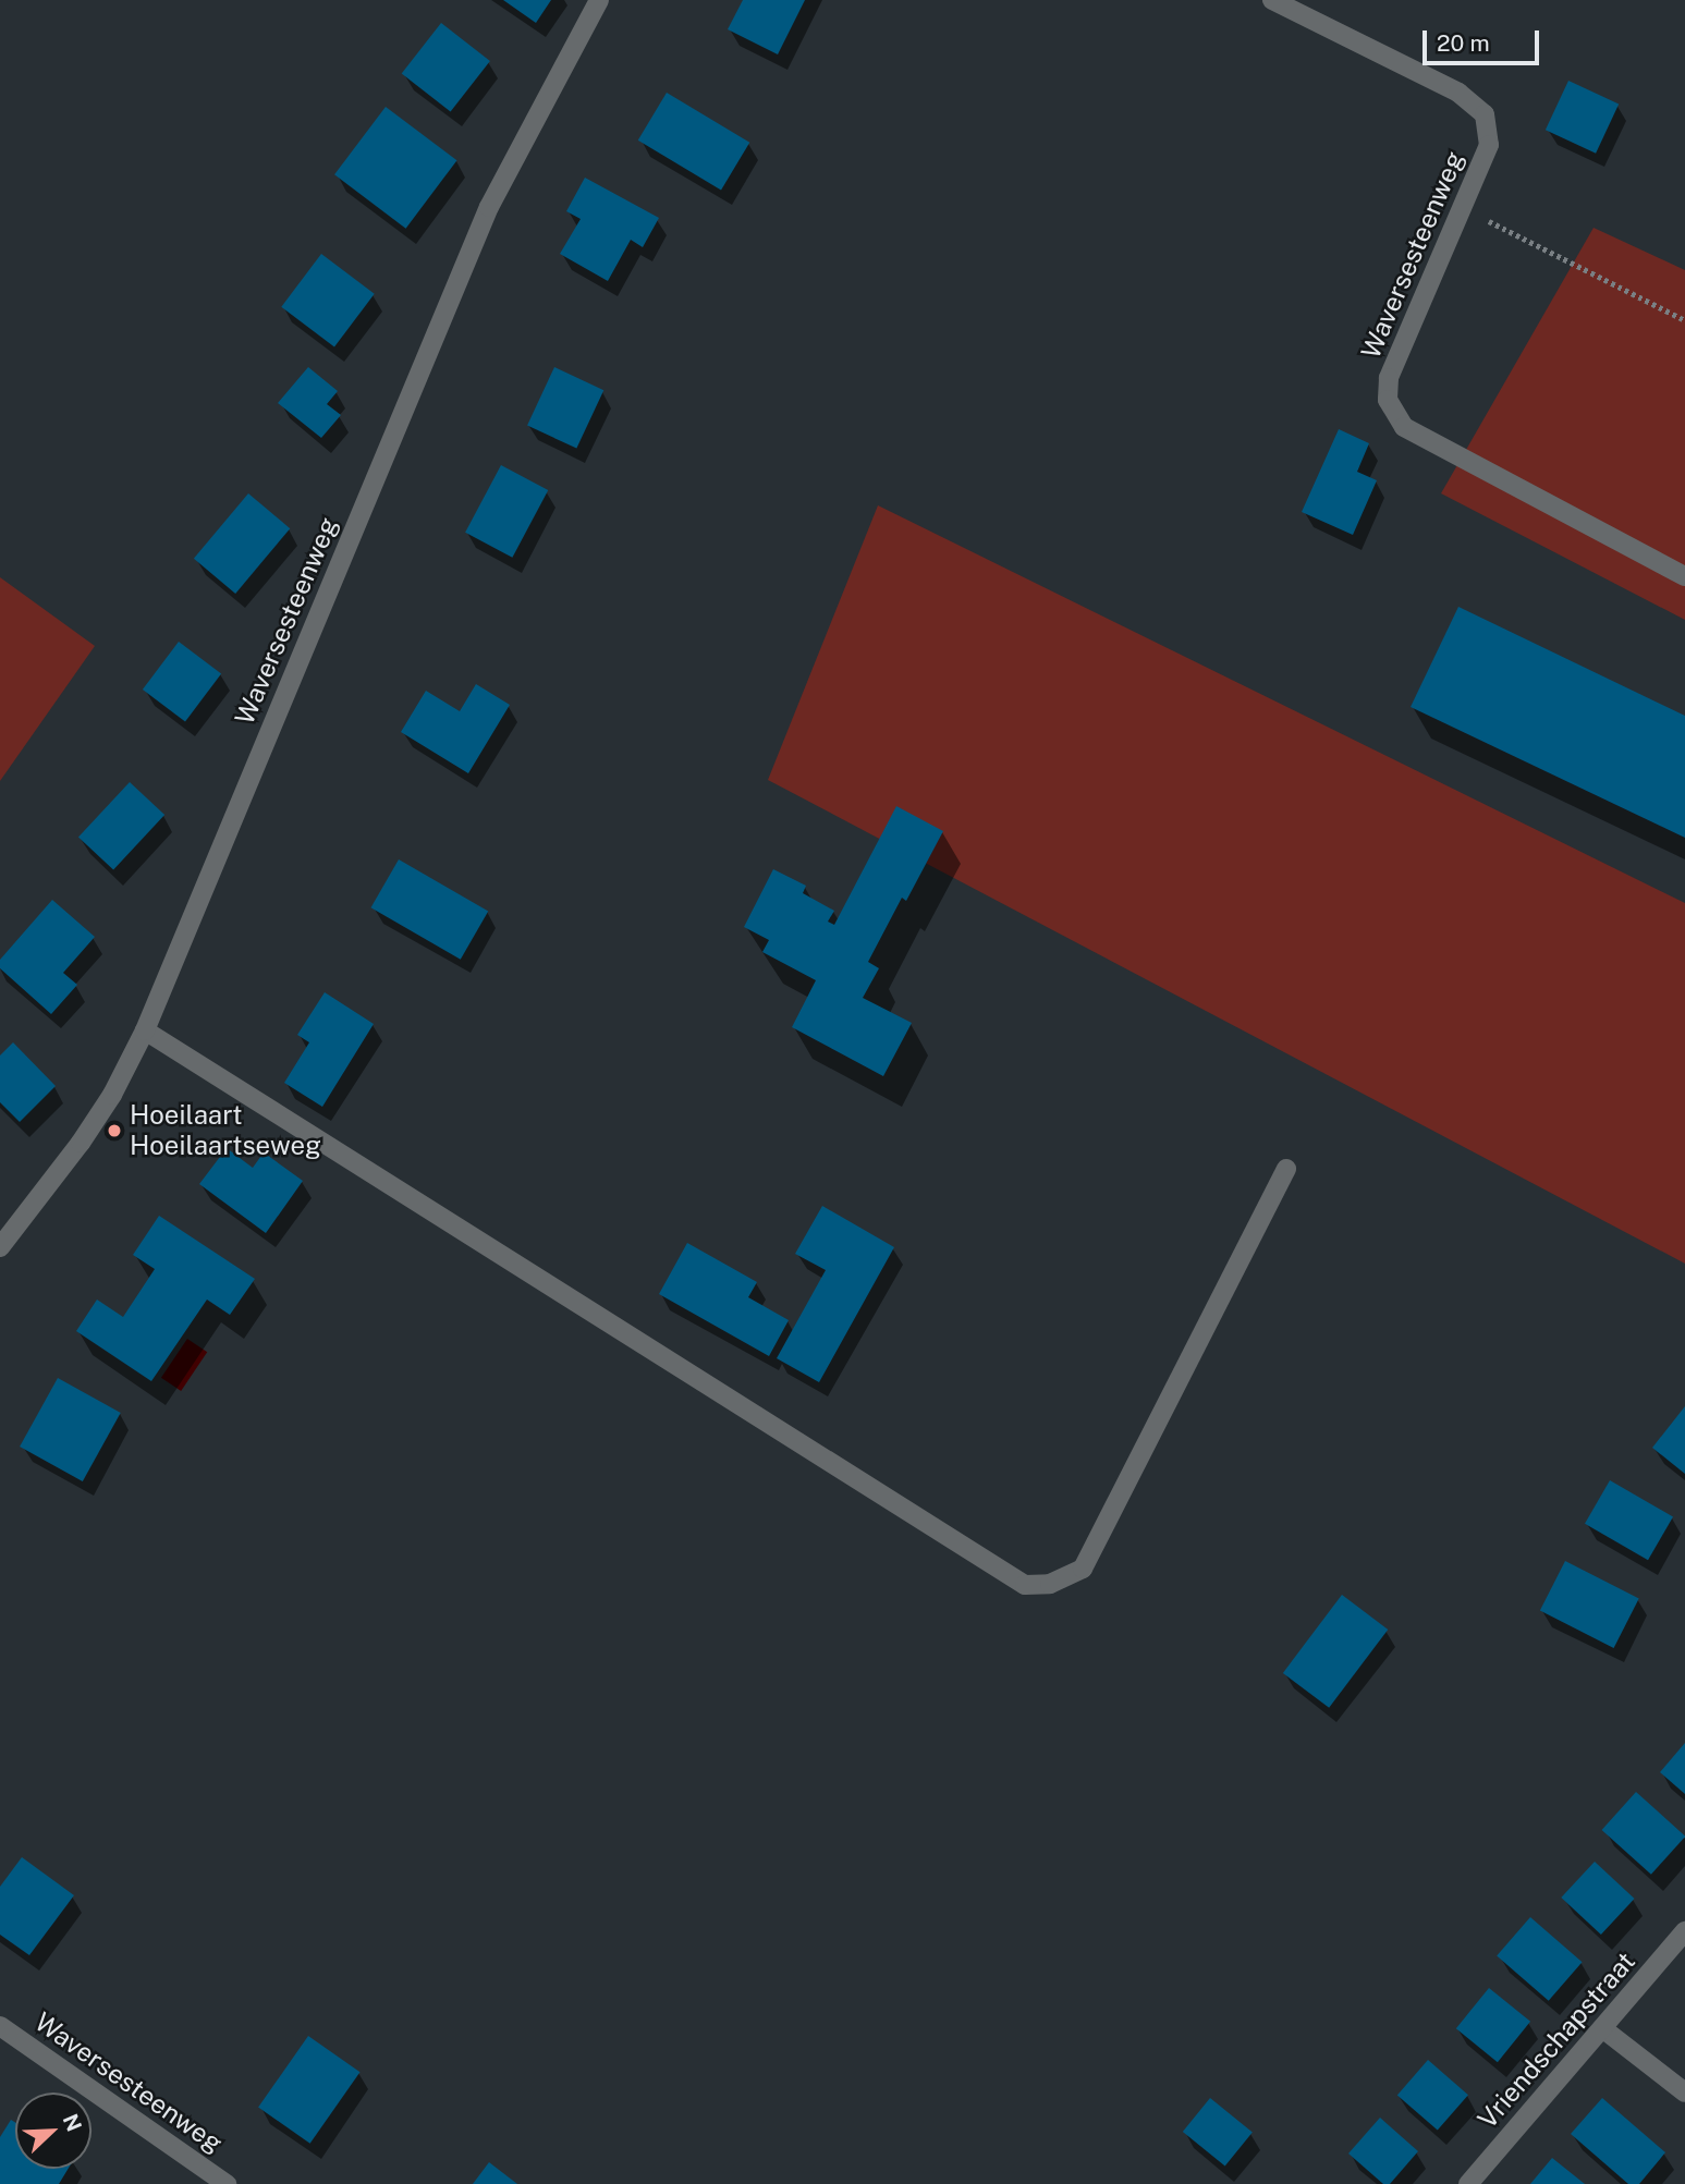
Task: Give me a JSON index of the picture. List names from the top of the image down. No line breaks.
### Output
{"streets":{"street":["Waversesteenweg","Vriendschapstraat"]},"places":["Hoeilaart Hoeilaartseweg"],"scale_bar":"20 m","north":"top right"}
